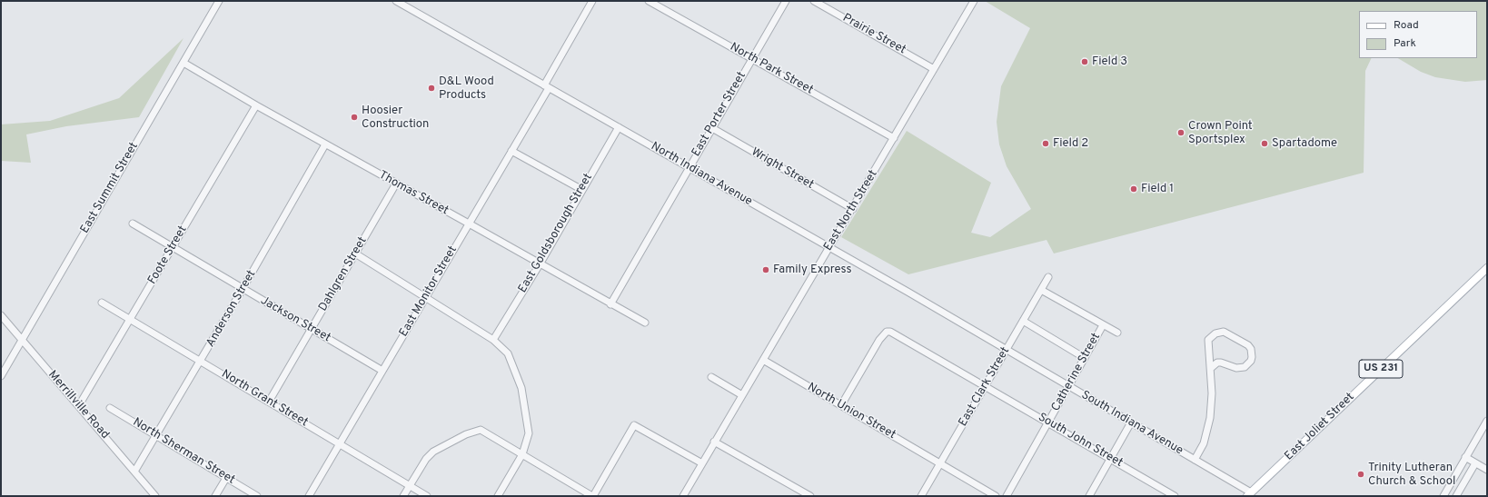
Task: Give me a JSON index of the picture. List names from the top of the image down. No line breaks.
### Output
{"streets":{"main road":["US 231","East Joliet Street"],"street":["Prairie Street","North Park Street","East Porter Street","Wright Street","North Indiana Avenue","East Summit Street","Thomas Street","East North Street","East Goldsborough Street","Foote Street","Dahlgren Street","East Monitor Street","Anderson Street","Jackson Street","Catherine Street","East Clark Street","North Grant Street","Merrillville Road","North Union Street","South Indiana Avenue","South John Street","North Sherman Street"]},"crossings":[["Prairie Street","East North Street"],["North Park Street","East Porter Street"],["North Park Street","East North Street"],["East Porter Street","Wright Street"],["East Porter Street","North Indiana Avenue"],["East Porter Street","Thomas Street"],["Wright Street","East North Street"],["North Indiana Avenue","East North Street"],["North Indiana Avenue","East Goldsborough Street"],["North Indiana Avenue","East Monitor Street"],["North Indiana Avenue","East Clark Street"],["North Indiana Avenue","South Indiana Avenue"],["East Summit Street","Thomas Street"],["East Summit Street","Merrillville Road"],["Thomas Street","East Goldsborough Street"],["Thomas Street","Foote Street"],["Thomas Street","Dahlgren Street"],["Thomas Street","East Monitor Street"],["Thomas Street","Anderson Street"],["East North Street","North Union Street"],["Foote Street","Jackson Street"],["Foote Street","North Grant Street"],["Foote Street","Merrillville Road"],["Dahlgren Street","Jackson Street"],["Dahlgren Street","North Grant Street"],["East Monitor Street","Jackson Street"],["East Monitor Street","North Grant Street"],["Anderson Street","Jackson Street"],["Anderson Street","North Grant Street"],["Anderson Street","Merrillville Road"],["Anderson Street","North Sherman Street"],["Catherine Street","South Indiana Avenue"],["Catherine Street","South John Street"],["East Clark Street","North Union Street"],["East Clark Street","South Indiana Avenue"],["East Clark Street","South John Street"],["North Union Street","South John Street"],["South Indiana Avenue","East Joliet Street"]],"places":["Field 3","D&L Wood Products","Hoosier Construction","Crown Point Sportsplex","Field 2","Spartadome","Field 1","Family Express","Trinity Lutheran Church & School"],"legend":["Road","Park"]}
